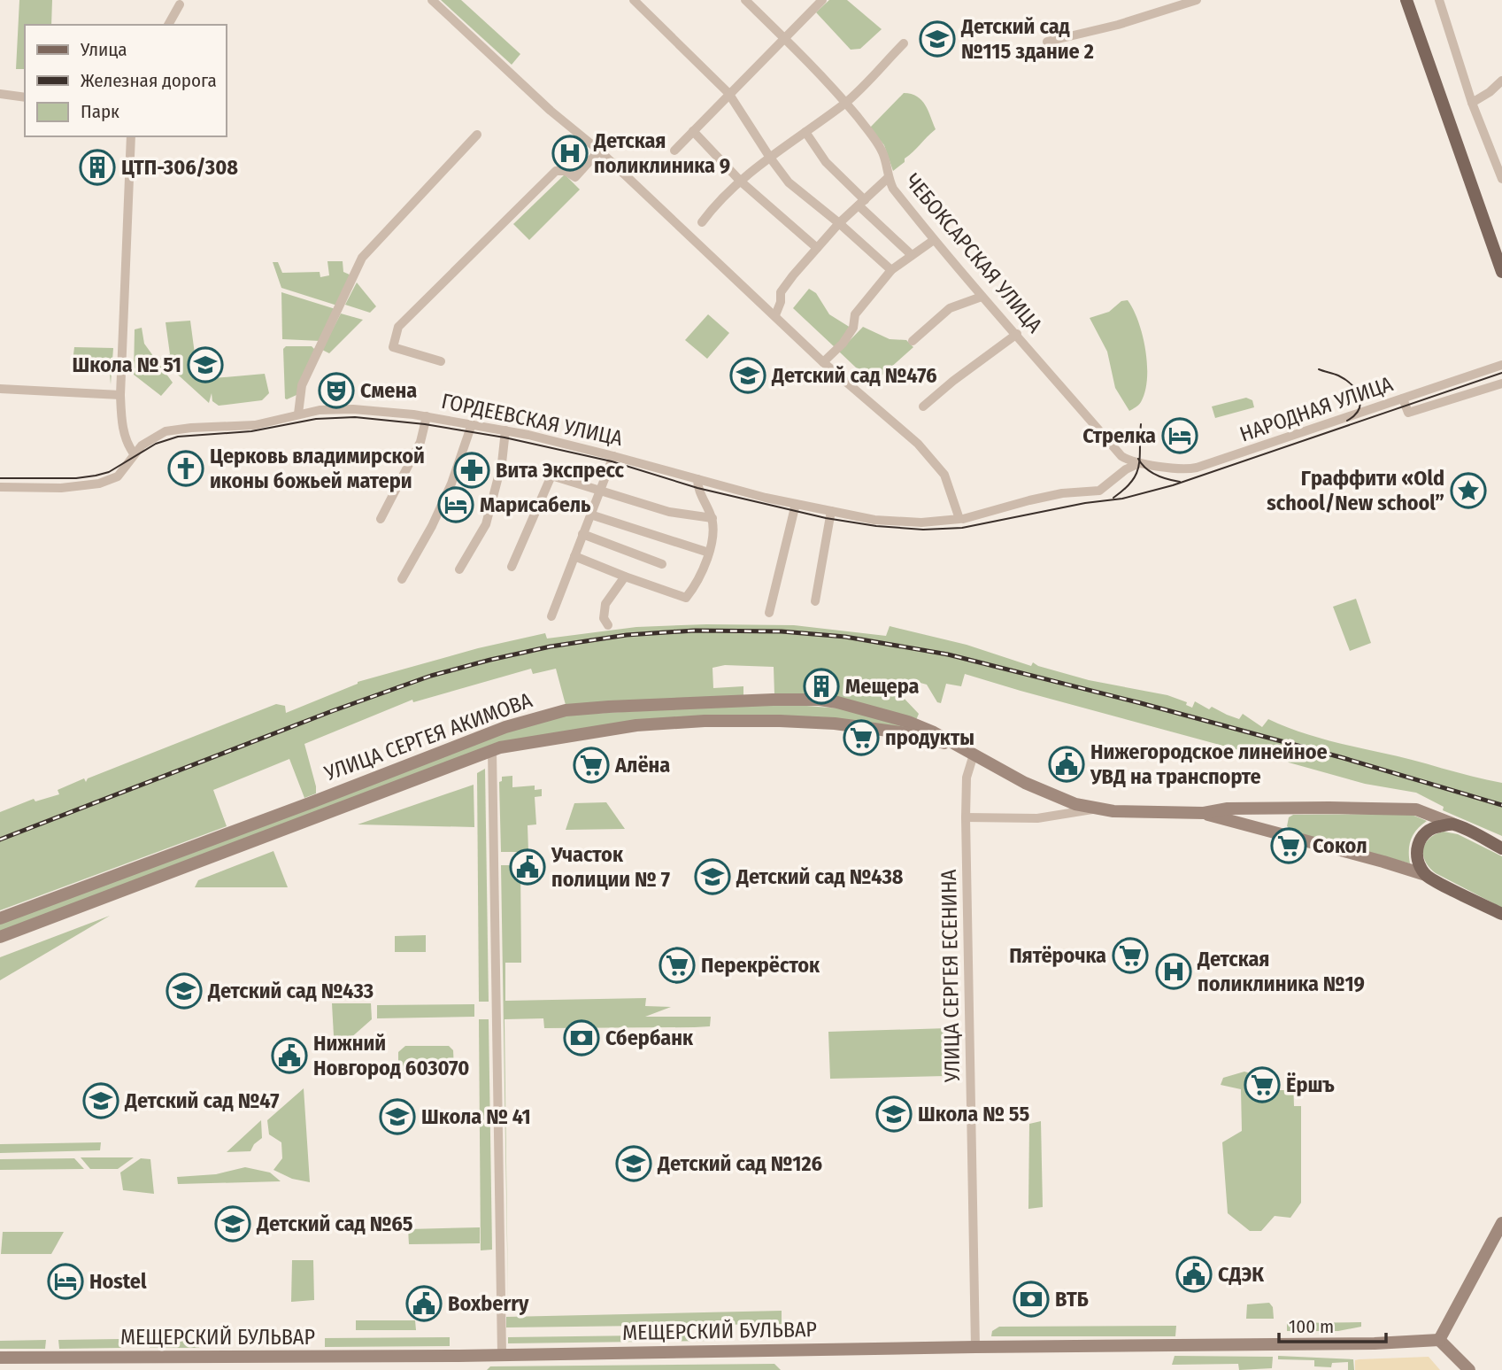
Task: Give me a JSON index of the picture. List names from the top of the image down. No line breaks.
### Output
{"streets":{"main road":["УЛИЦА СЕРГЕЯ АКИМОВА","МЕЩЕРСКИЙ БУЛЬВАР"],"street":["ЧЕБОКСАРСКАЯ УЛИЦА","НАРОДНАЯ УЛИЦА","ГОРДЕЕВСКАЯ УЛИЦА","УЛИЦА СЕРГЕЯ ЕСЕНИНА"]},"crossings":[["ЧЕБОКСАРСКАЯ УЛИЦА","НАРОДНАЯ УЛИЦА"],["ЧЕБОКСАРСКАЯ УЛИЦА","ГОРДЕЕВСКАЯ УЛИЦА"],["НАРОДНАЯ УЛИЦА","ГОРДЕЕВСКАЯ УЛИЦА"],["УЛИЦА СЕРГЕЯ АКИМОВА","УЛИЦА СЕРГЕЯ ЕСЕНИНА"],["УЛИЦА СЕРГЕЯ ЕСЕНИНА","МЕЩЕРСКИЙ БУЛЬВАР"]],"places":{"school or university":["Детский сад №115 здание 2","Школа № 51","Детский сад №476","Детский сад №438","Детский сад №433","Детский сад №47","Школа № 55","Школа № 41","Детский сад №126","Детский сад №65"],"hospital":["Детская поликлиника 9","Детская поликлиника №19"],"building":["ЦТП-306/308","Мещера"],"theatre":["Смена"],"hotel":["Стрелка","Марисабель","Hostel"],"church":["Церковь владимирской иконы божьей матери"],"pharmacy":["Вита Экспресс"],"place":["Граффити «Old school/New school”"],"supermarket":["продукты","Алёна","Сокол","Пятёрочка","Перекрёсток","Ёршъ"],"public building":["Нижегородское линейное УВД на транспорте","Участок полиции № 7","Нижний Новгород 603070","СДЭК","Boxberry"],"bank":["Сбербанк","ВТБ"]},"legend":["Улица","Железная дорога","Парк"],"scale_bar":"100 m"}
